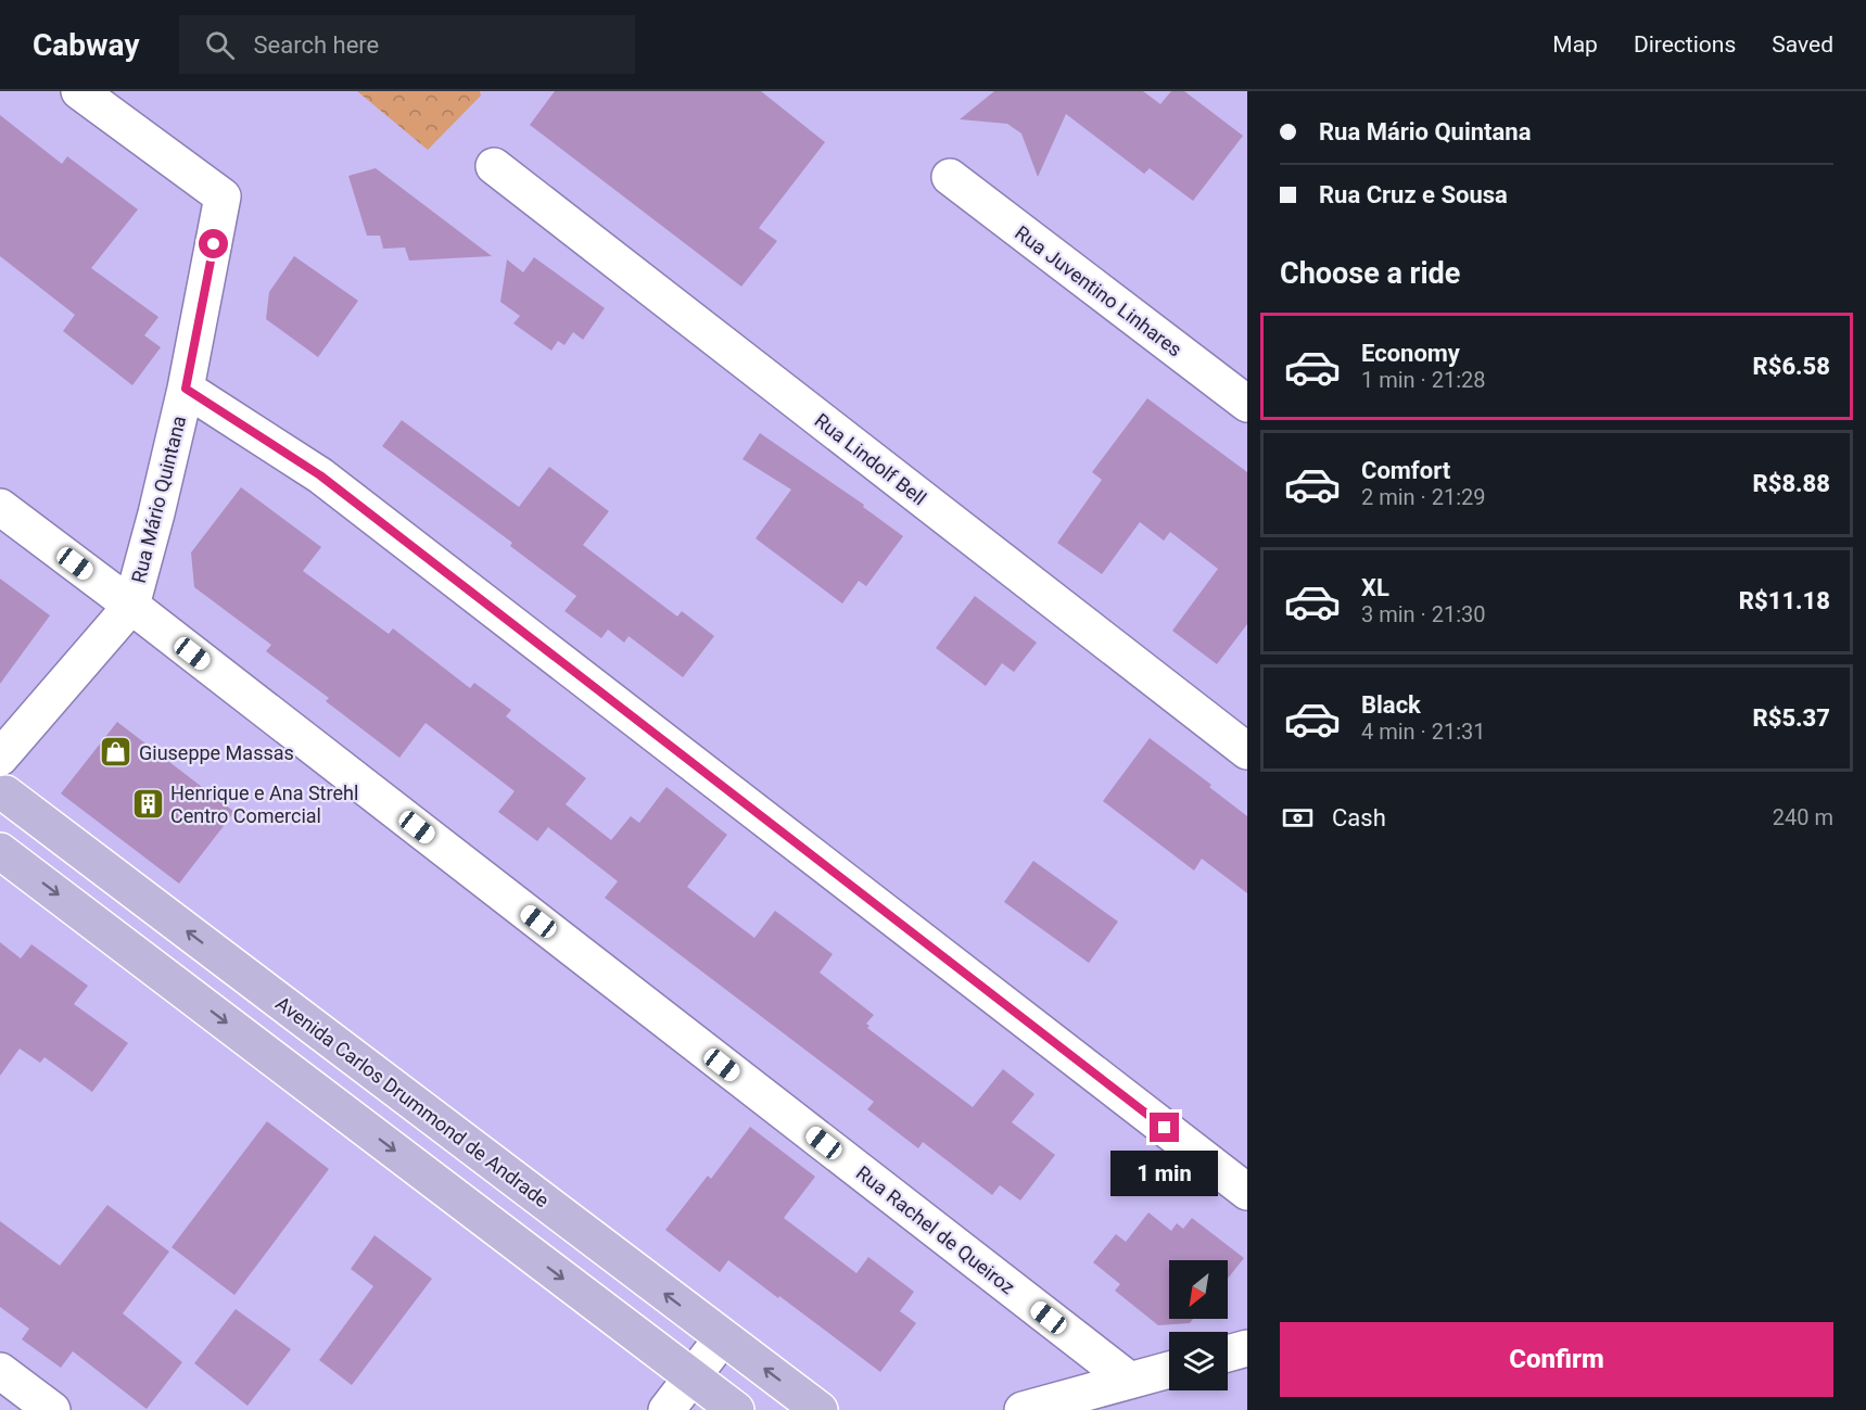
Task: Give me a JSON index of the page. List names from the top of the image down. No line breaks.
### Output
{"streets":{"main road":["Avenida Carlos Drummond de Andrade"],"street":["Rua Juventino Linhares","Rua Lindolf Bell","Rua Mário Quintana","Rua Rachel de Queiroz"]},"crossings":[["Rua Mário Quintana","Rua Rachel de Queiroz"]],"places":{"shop":["Giuseppe Massas"],"building":["Henrique e Ana Strehl Centro Comercial"]},"north":"bottom left","page":{"header":"Cabway","search":"Search here","nav":["Map","Directions","Saved"],"banner":["Rua Mário Quintana","Rua Cruz e Sousa"],"heading":"Choose a ride","list":[{"name":"Economy","note":"1 min · 21:28","value":"R$6.58"},{"name":"Comfort","note":"2 min · 21:29","value":"R$8.88"},{"name":"XL","note":"3 min · 21:30","value":"R$11.18"},{"name":"Black","note":"4 min · 21:31","value":"R$5.37"}],"pay":["Cash","240 m"],"bubble":"1 min","buttons":"Confirm"}}
